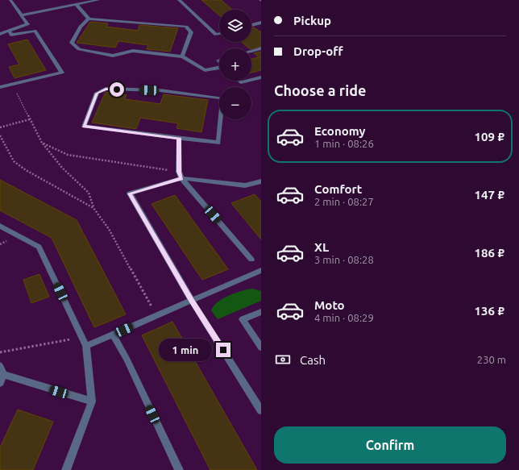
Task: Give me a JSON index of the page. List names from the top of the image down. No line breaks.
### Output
{"page":{"banner":["Pickup","Drop-off"],"map_buttons":["+","−"],"heading":"Choose a ride","list":[{"name":"Economy","note":"1 min · 08:26","value":"109 ₽"},{"name":"Comfort","note":"2 min · 08:27","value":"147 ₽"},{"name":"XL","note":"3 min · 08:28","value":"186 ₽"},{"name":"Moto","note":"4 min · 08:29","value":"136 ₽"}],"bubble":"1 min","pay":["Cash","230 m"],"buttons":"Confirm"}}
